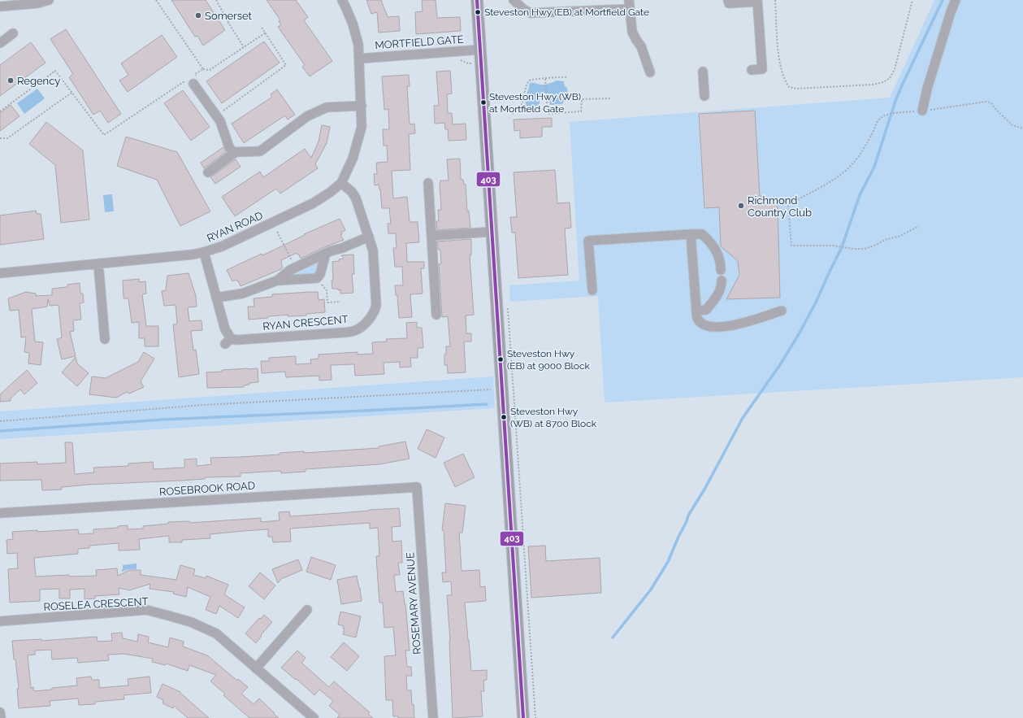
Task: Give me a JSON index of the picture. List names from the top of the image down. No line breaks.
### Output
{"streets":{"street":["MORTFIELD GATE","RYAN ROAD","RYAN CRESCENT","ROSEBROOK ROAD","ROSEMARY AVENUE","ROSELEA CRESCENT"]},"crossings":[["MORTFIELD GATE","RYAN ROAD"],["RYAN ROAD","RYAN CRESCENT"],["ROSEBROOK ROAD","ROSEMARY AVENUE"]],"places":["Steveston Hwy (EB) at Mortfield Gate","Somerset","Regency","Steveston Hwy (WB) at Mortfield Gate","Richmond Country Club","Steveston Hwy (EB) at 9000 Block","Steveston Hwy (WB) at 8700 Block"],"lines":["transit line 403"]}
